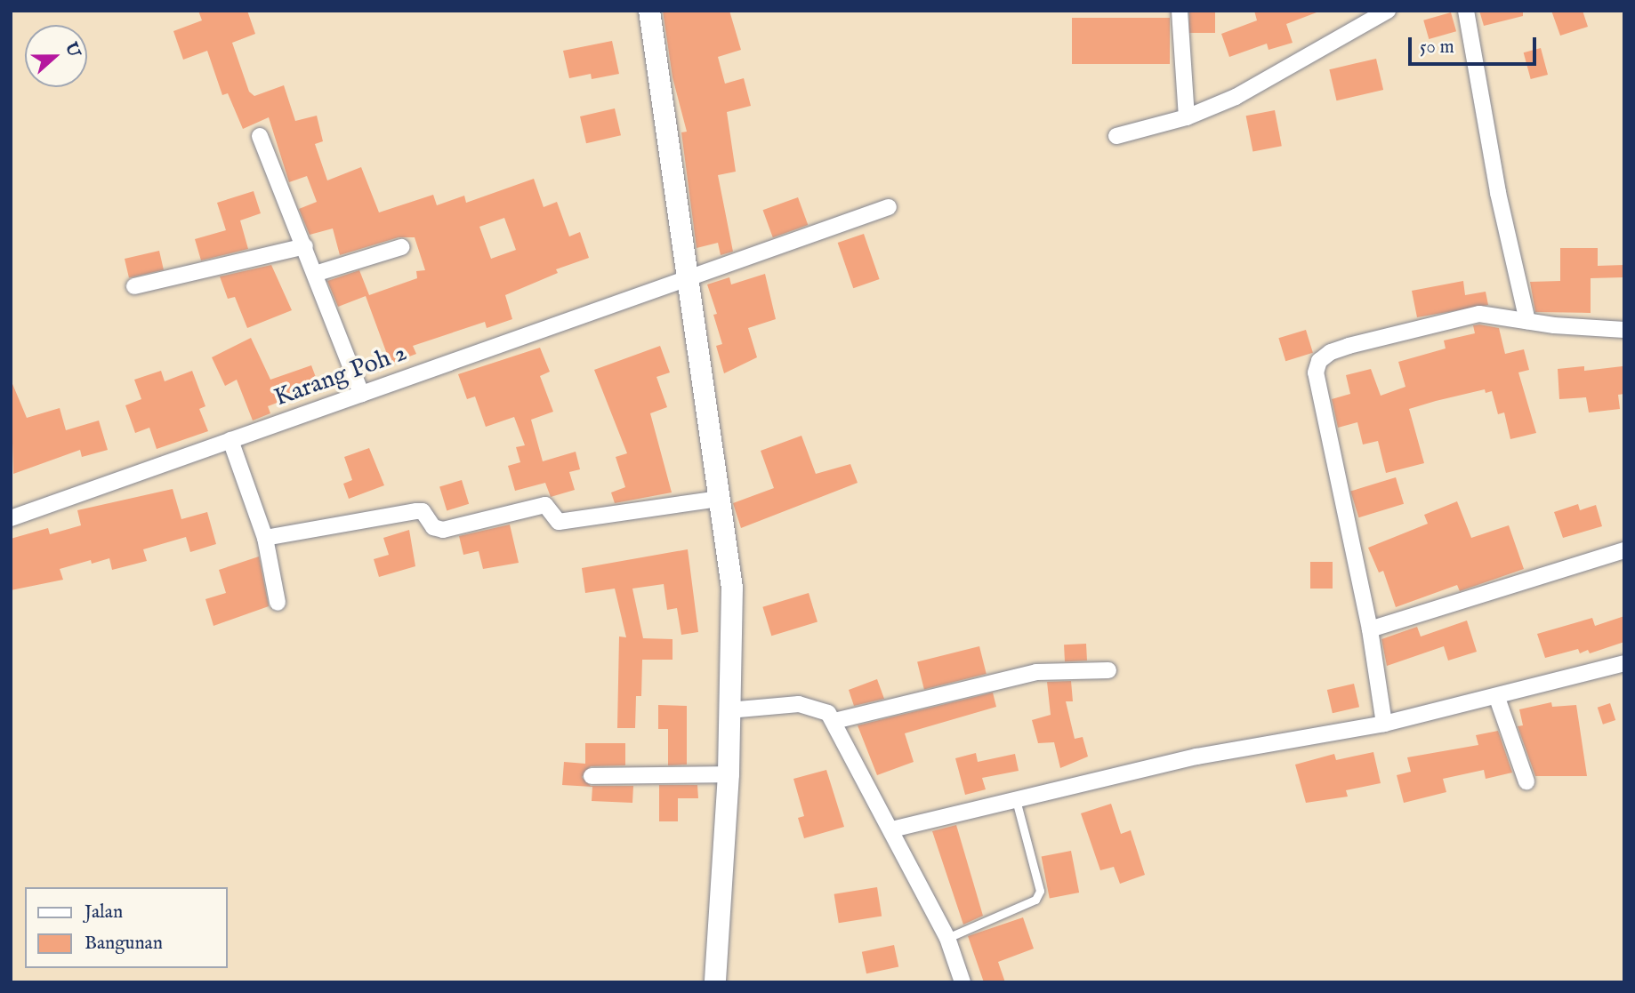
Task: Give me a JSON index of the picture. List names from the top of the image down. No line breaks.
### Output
{"streets":{"street":["Karang Poh 2"]},"legend":["Jalan","Bangunan"],"scale_bar":"50 m","north":"right"}
